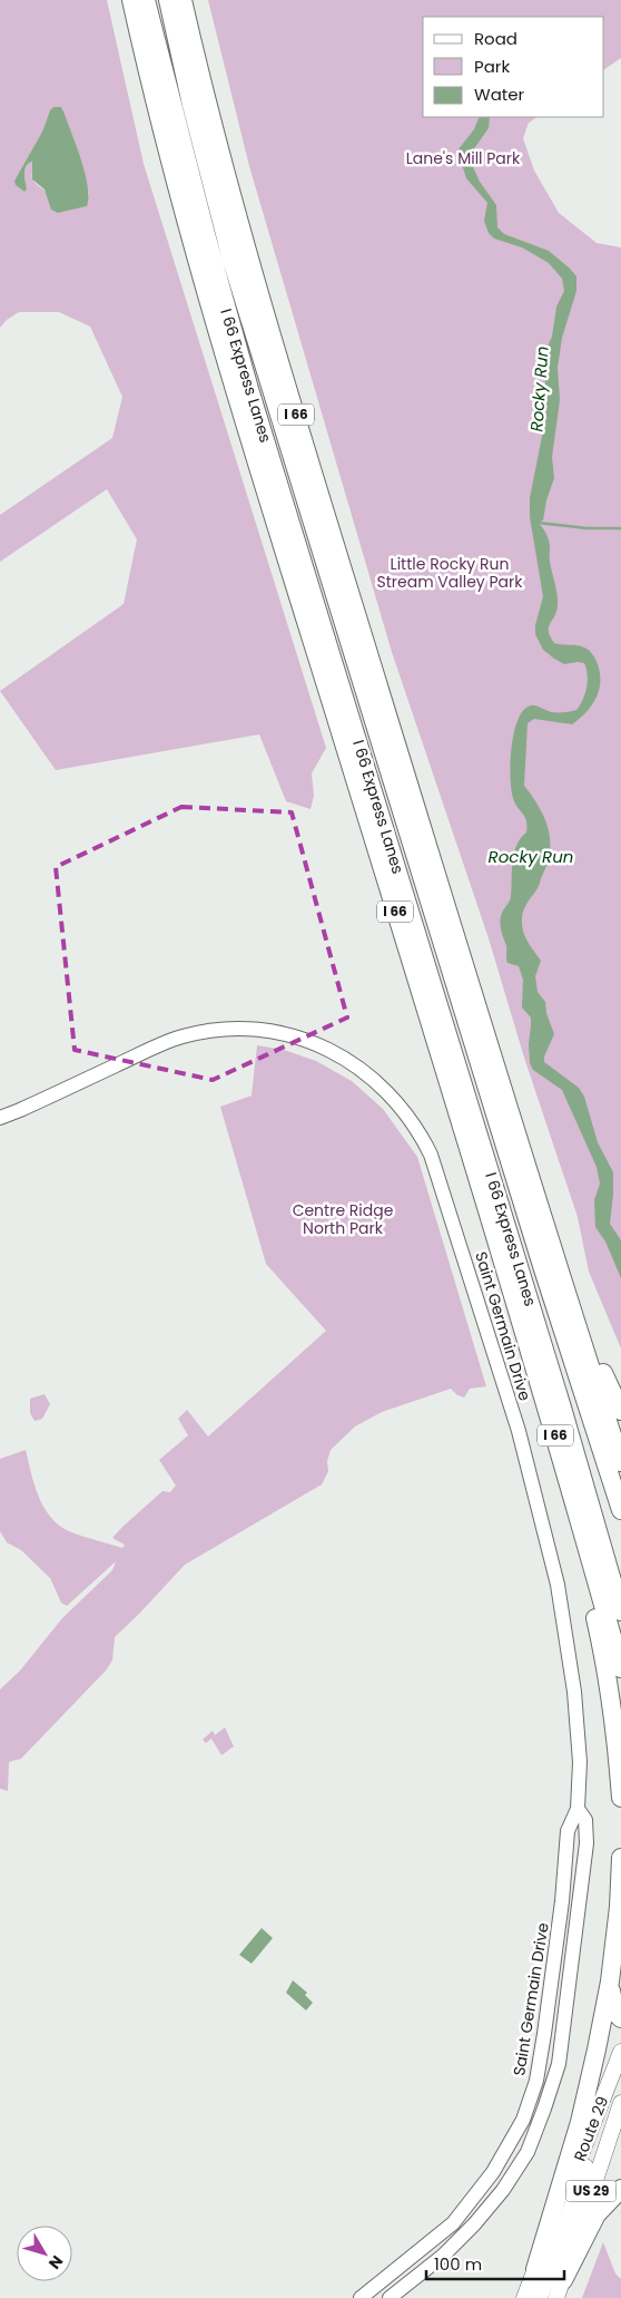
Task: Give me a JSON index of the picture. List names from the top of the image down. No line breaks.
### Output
{"streets":{"highway":["I 66 Express Lanes","I 66"],"main road":["Route 29","US 29"],"street":["Saint Germain Drive"]},"water":["Rocky Run"],"parks":["Lane's Mill Park","Little Rocky Run Stream Valley Park","Centre Ridge North Park"],"legend":["Road","Park","Water"],"scale_bar":"100 m","north":"bottom right"}
